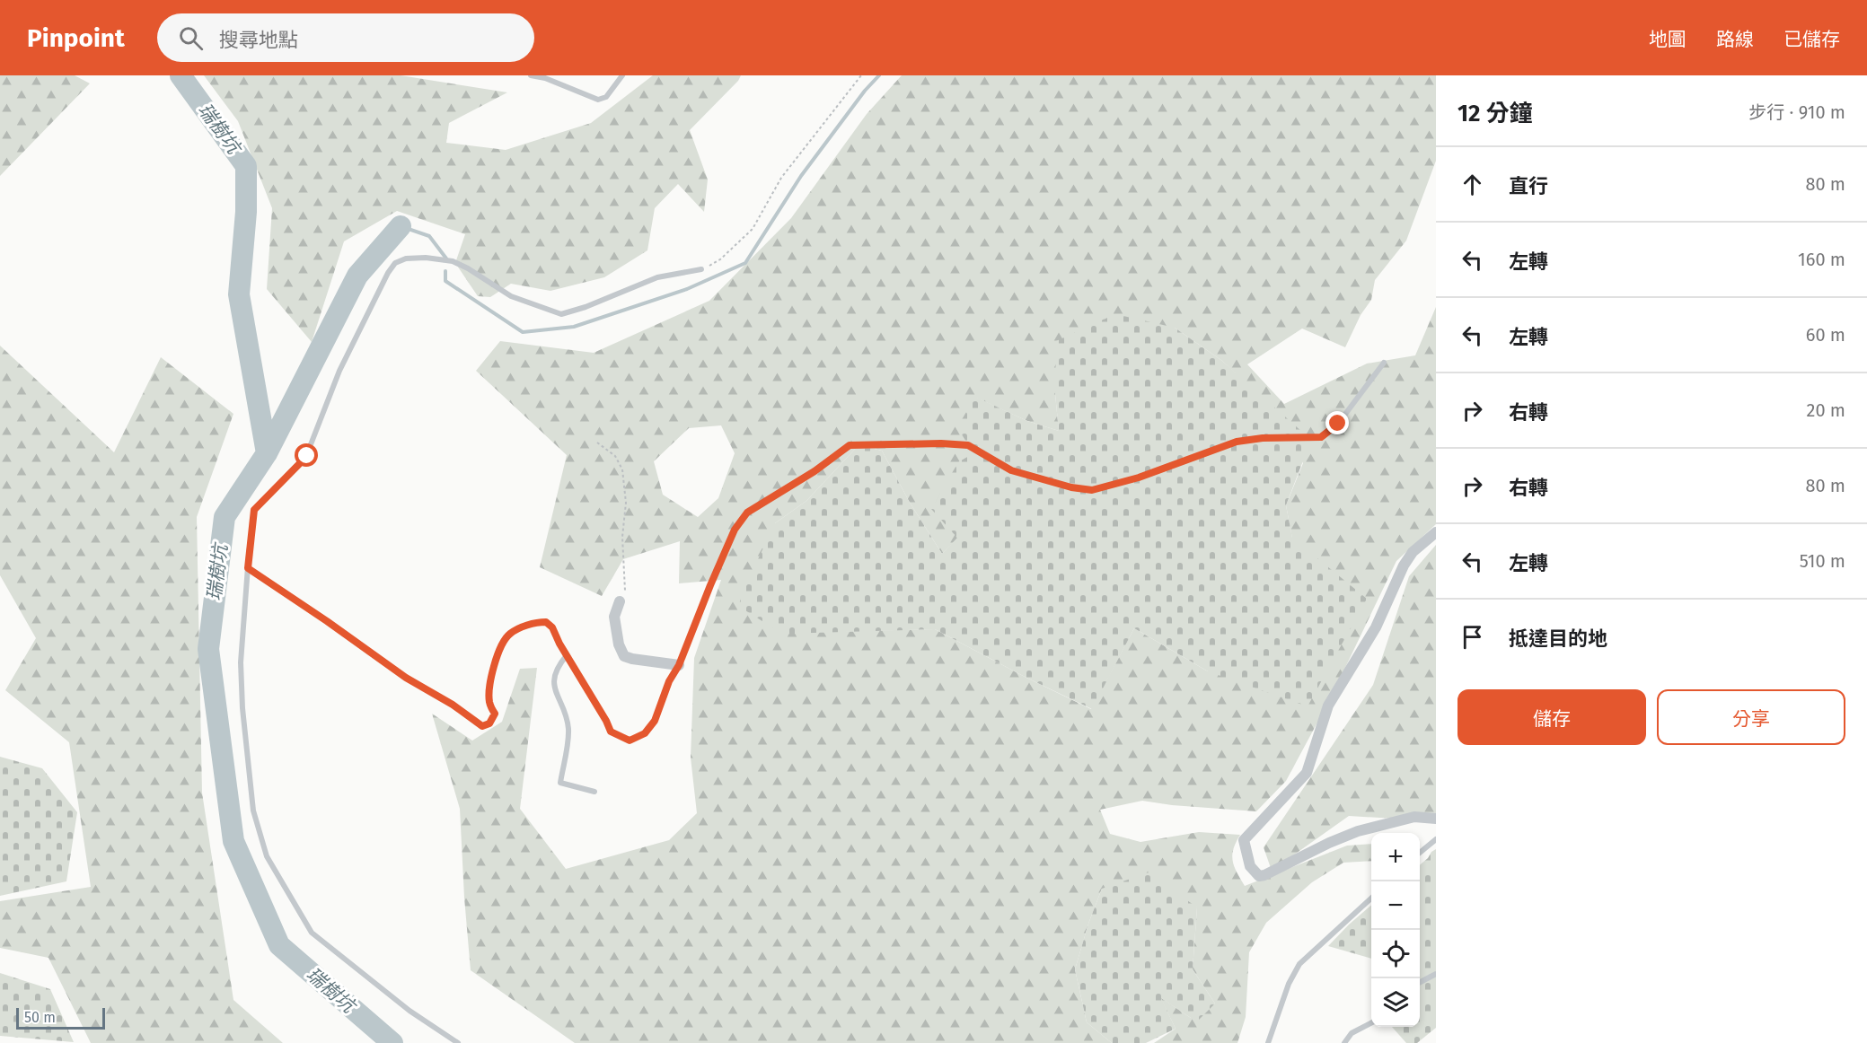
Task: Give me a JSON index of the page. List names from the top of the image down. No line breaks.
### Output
{"water":["瑞樹坑"],"scale_bar":"50 m","page":{"header":"Pinpoint","search":"搜尋地點","nav":["地圖","路線","已儲存"],"heading":["12 分鐘","步行 · 910 m"],"list":[["直行","80 m"],["左轉","160 m"],["左轉","60 m"],["右轉","20 m"],["右轉","80 m"],["左轉","510 m"],"抵達目的地"],"buttons":["儲存","分享"],"map_buttons":["+","−"],"scale":"50 m"}}
